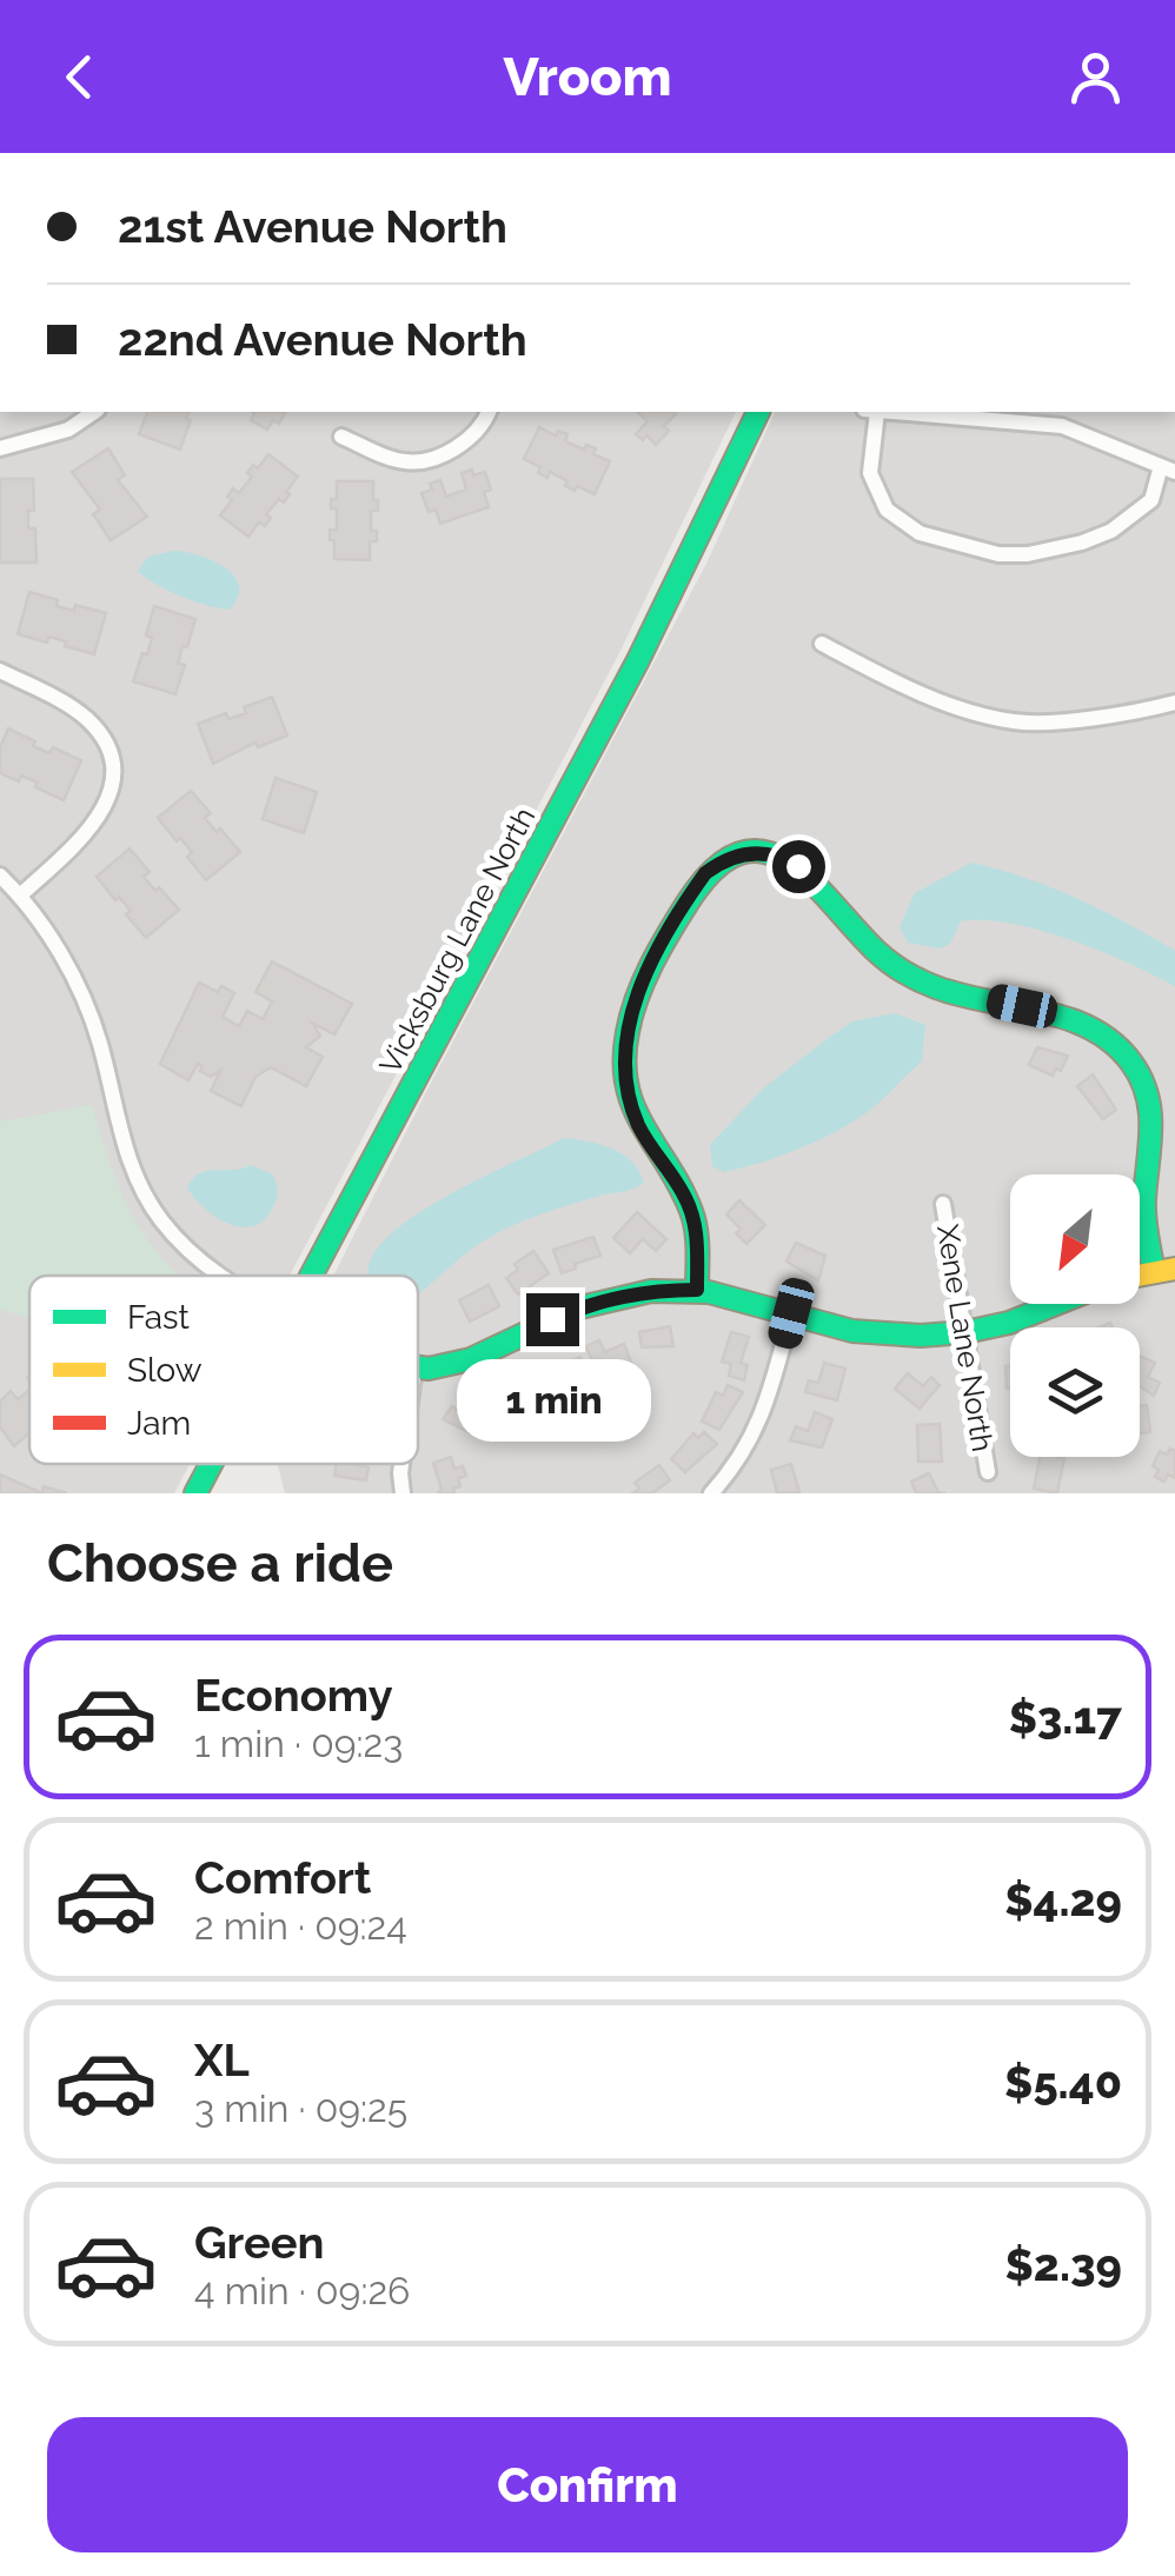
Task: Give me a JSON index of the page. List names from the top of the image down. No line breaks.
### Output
{"streets":{"street":["Vicksburg Lane North","Xene Lane North"]},"legend":["Fast","Slow","Jam"],"north":"bottom left","page":{"header":"Vroom","banner":["21st Avenue North","22nd Avenue North"],"bubble":"1 min","heading":"Choose a ride","list":[{"name":"Economy","note":"1 min · 09:23","value":"$3.17"},{"name":"Comfort","note":"2 min · 09:24","value":"$4.29"},{"name":"XL","note":"3 min · 09:25","value":"$5.40"},{"name":"Green","note":"4 min · 09:26","value":"$2.39"}],"buttons":"Confirm"}}
